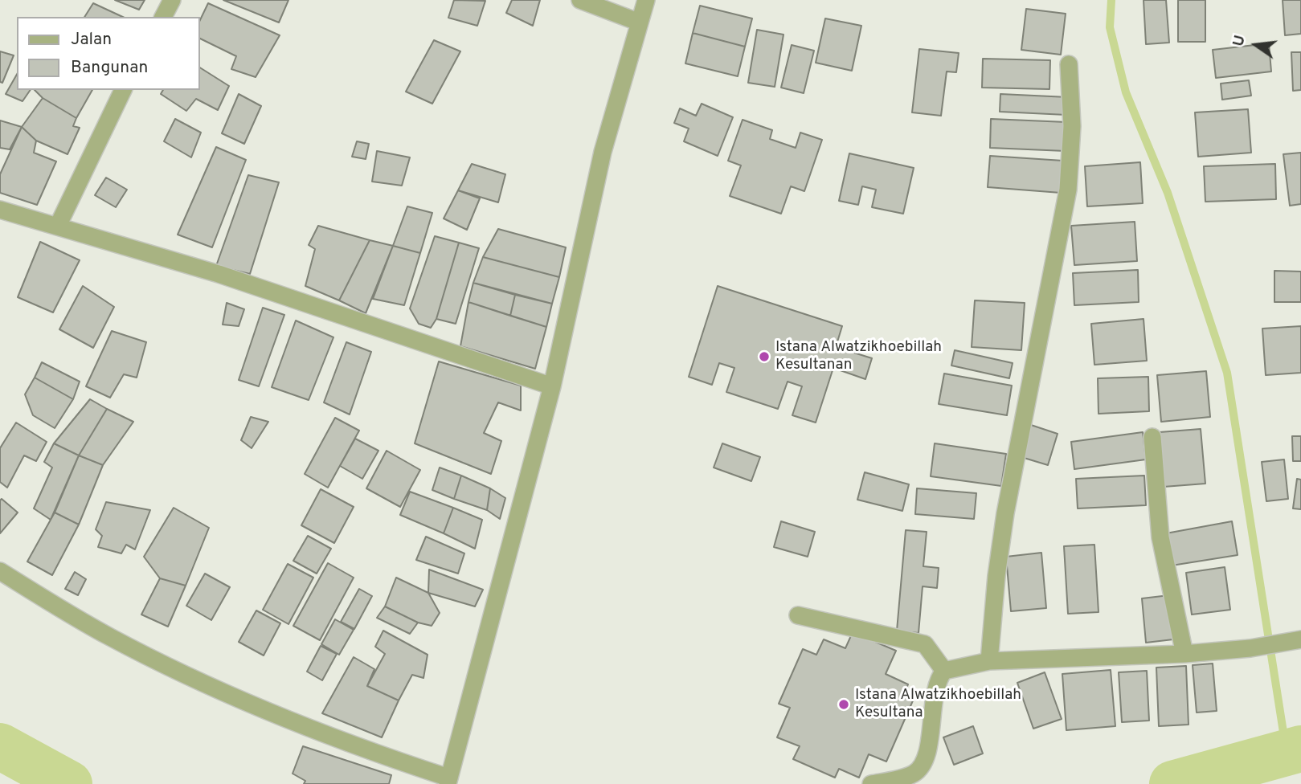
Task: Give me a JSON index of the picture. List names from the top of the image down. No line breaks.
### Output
{"places":["Istana Alwatzikhoebillah Kesultanan","Istana Alwatzikhoebillah Kesultana"],"legend":["Jalan","Bangunan"],"north":"left"}
